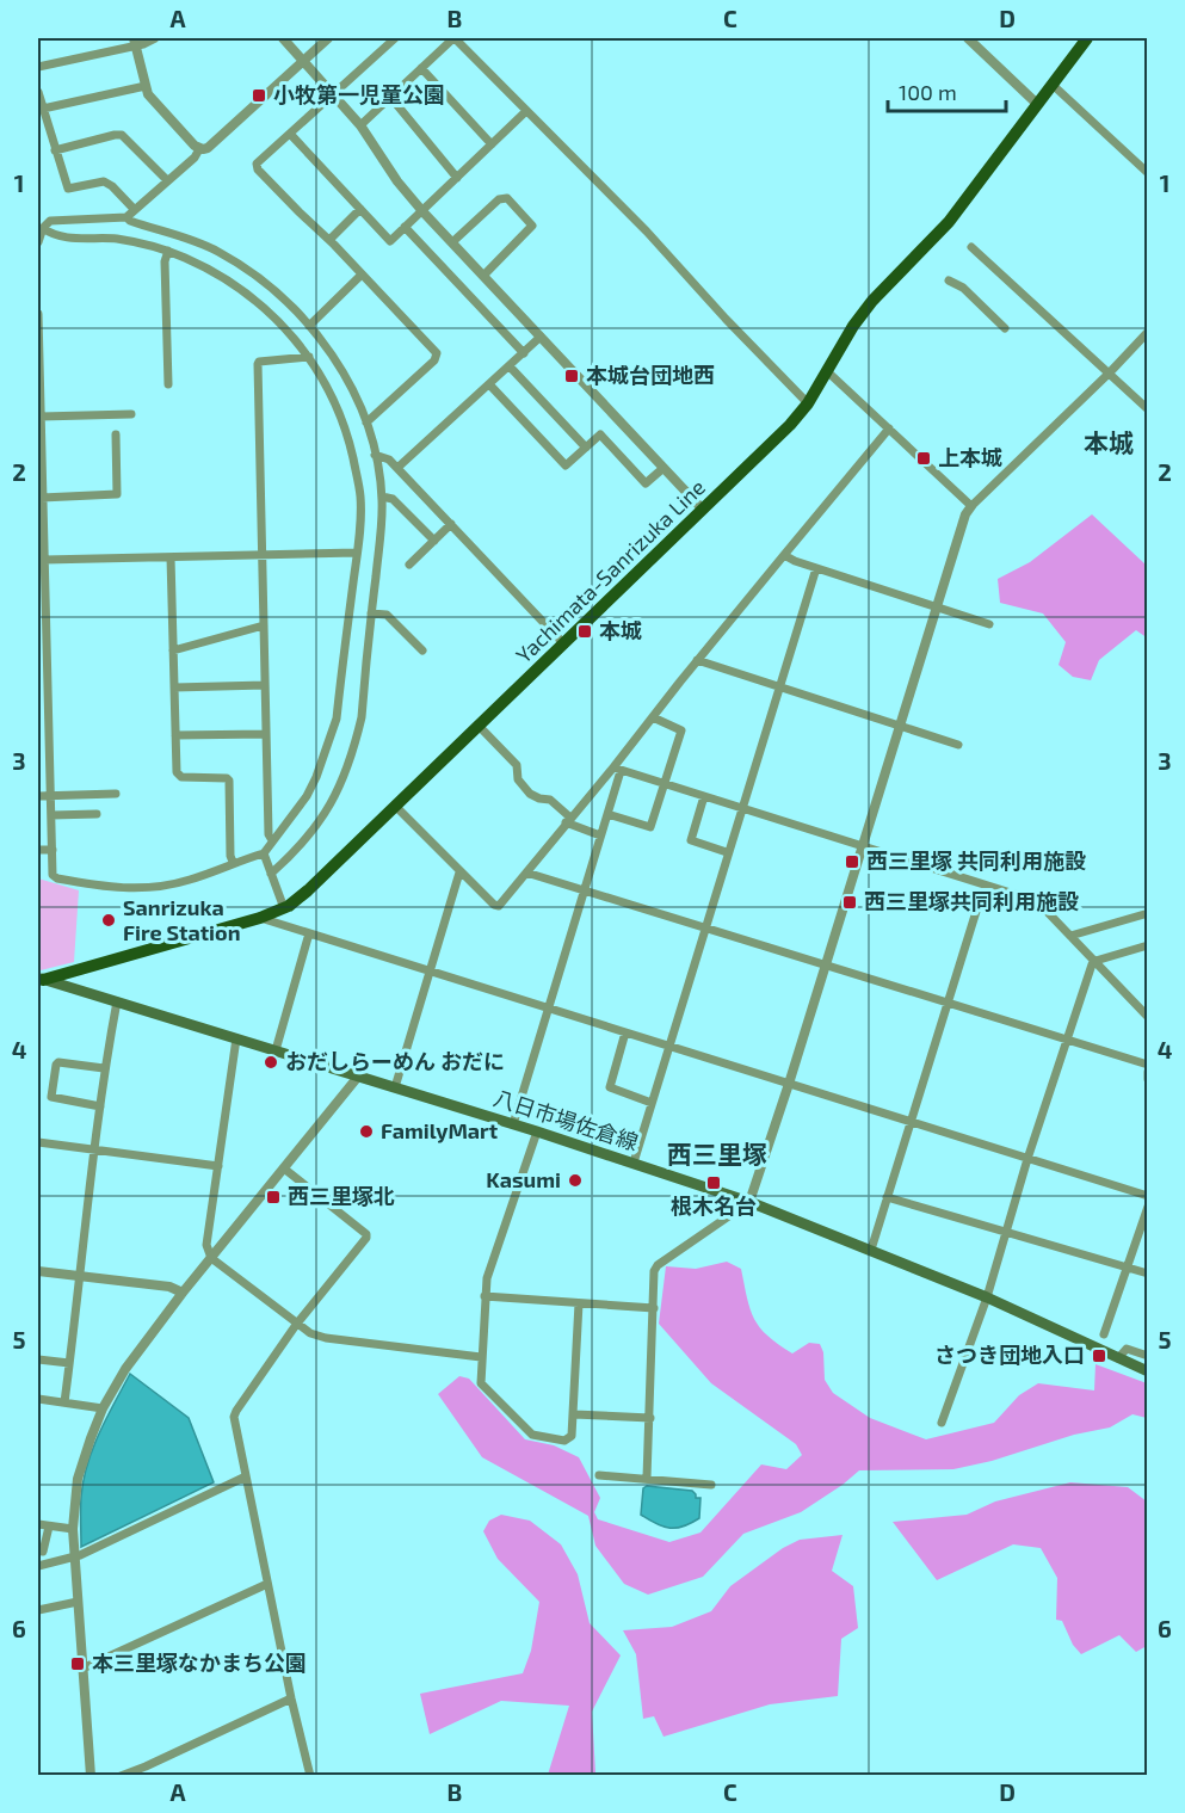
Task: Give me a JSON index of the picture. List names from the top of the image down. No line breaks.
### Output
{"streets":{"main road":["Yachimata-Sanrizuka Line","八日市場佐倉線"]},"crossings":[["Yachimata-Sanrizuka Line","八日市場佐倉線"]],"districts":["本城","西三里塚"],"places":{"transit":["小牧第一児童公園","本城台団地西","上本城","本城","西三里塚 共同利用施設","西三里塚共同利用施設","根木名台","西三里塚北","さつき団地入口","本三里塚なかまち公園"],"other":["Sanrizuka Fire Station","おだしらーめん おだに","FamilyMart","Kasumi"]},"scale_bar":"100 m","grid":{"columns":["A","B","C","D"],"rows":["1","2","3","4","5","6"]}}
